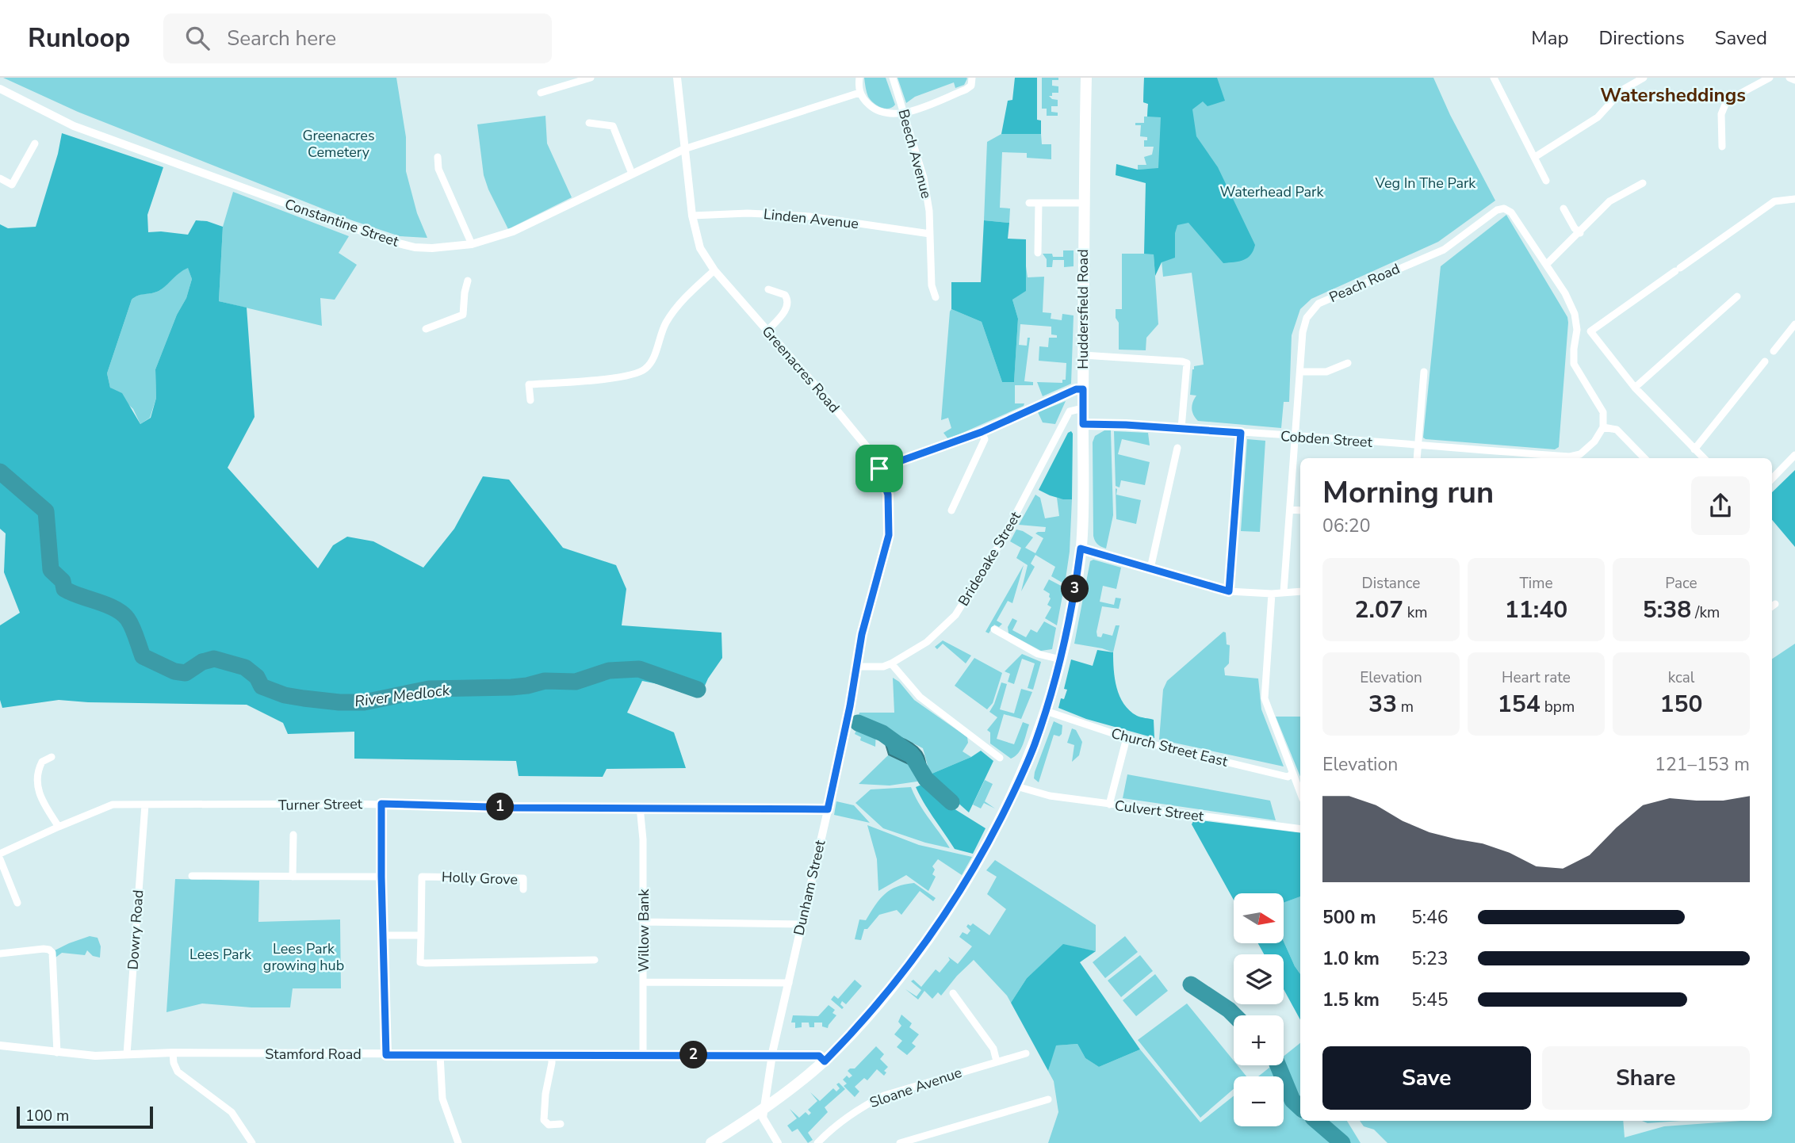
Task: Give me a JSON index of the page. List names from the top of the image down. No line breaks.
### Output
{"streets":{"main road":["Huddersfield Road"],"street":["Beech Avenue","Linden Avenue","Constantine Street","Peach Road","Greenacres Road","Cobden Street","Brideoake Street","Church Street East","Turner Street","Culvert Street","Holly Grove","Dunham Street","Dowry Road","Willow Bank","Stamford Road","Sloane Avenue"]},"crossings":[["Beech Avenue","Linden Avenue"],["Linden Avenue","Greenacres Road"],["Constantine Street","Greenacres Road"],["Peach Road","Cobden Street"],["Huddersfield Road","Cobden Street"],["Huddersfield Road","Brideoake Street"],["Huddersfield Road","Church Street East"],["Huddersfield Road","Culvert Street"],["Huddersfield Road","Dunham Street"],["Huddersfield Road","Stamford Road"],["Greenacres Road","Brideoake Street"],["Greenacres Road","Dunham Street"],["Brideoake Street","Dunham Street"],["Turner Street","Dunham Street"],["Turner Street","Dowry Road"],["Turner Street","Willow Bank"],["Dunham Street","Stamford Road"],["Dowry Road","Stamford Road"],["Willow Bank","Stamford Road"]],"districts":["Watersheddings"],"water":["River Medlock"],"parks":["Greenacres Cemetery","Veg In The Park","Waterhead Park","Lees Park growing hub","Lees Park"],"scale_bar":"100 m","north":"right","page":{"header":"Runloop","search":"Search here","nav":["Map","Directions","Saved"],"heading":["Morning run","06:20"],"stats":[["Distance","2.07 km"],["Time","11:40"],["Pace","5:38 /km"],["Elevation","33 m"],["Heart rate","154 bpm"],["kcal","150"]],"pins":["3","1","2"],"chart":["Elevation","121–153 m"],"map_buttons":["+","−"],"list":[{"name":"500 m","note":"5:46"},{"name":"1.0 km","note":"5:23"},{"name":"1.5 km","note":"5:45"}],"buttons":["Save","Share"],"scale":"100 m"}}
